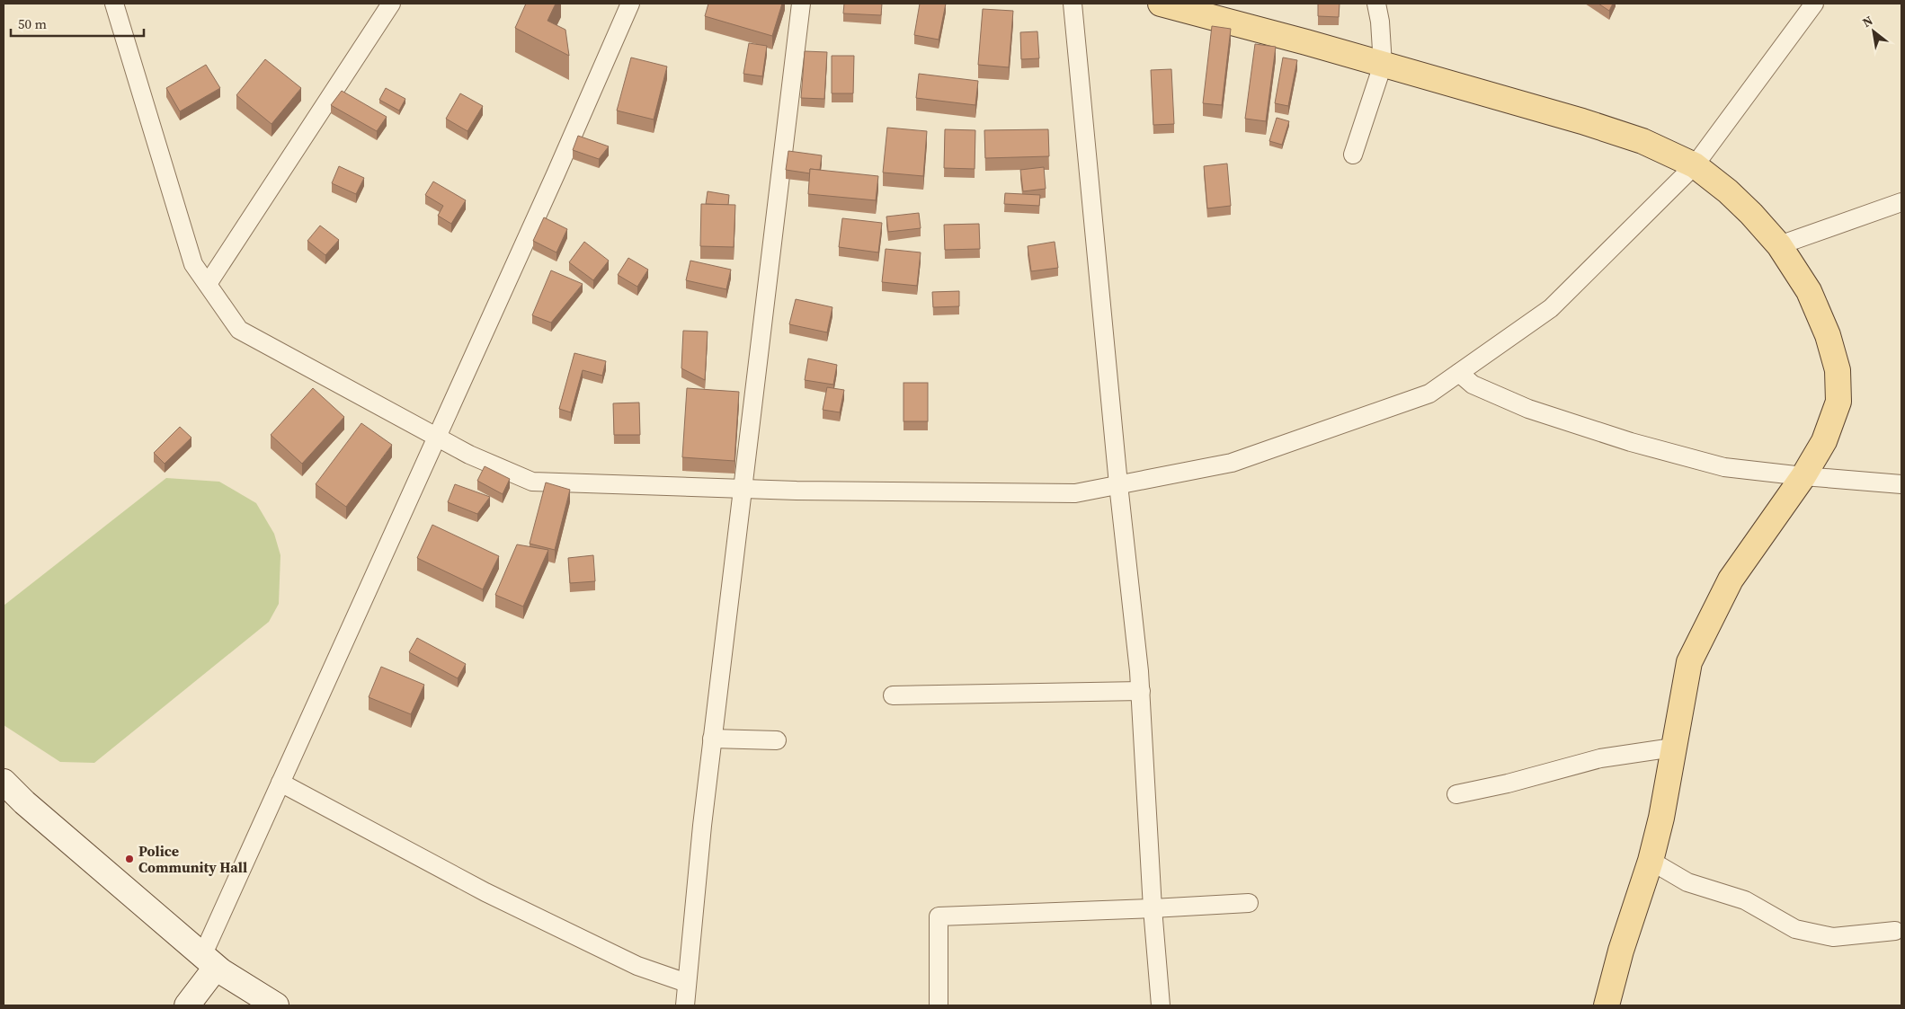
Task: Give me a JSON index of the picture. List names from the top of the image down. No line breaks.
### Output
{"places":["Police Community Hall"],"scale_bar":"50 m","north":"top left"}
